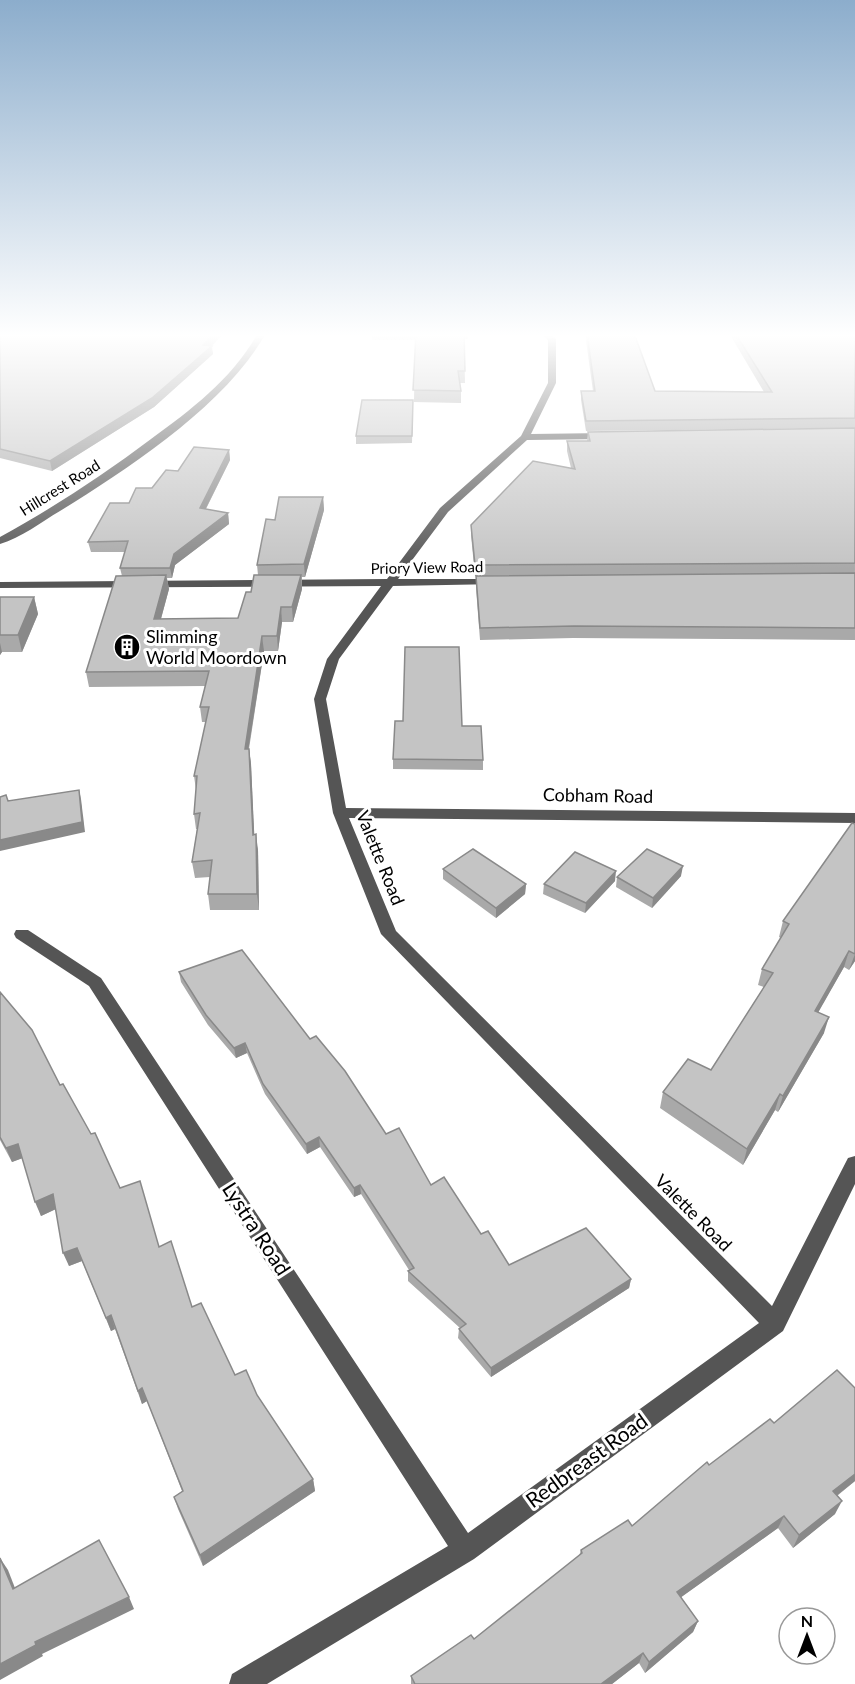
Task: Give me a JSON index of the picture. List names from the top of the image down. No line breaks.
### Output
{"streets":{"street":["Hillcrest Road","Priory View Road","Cobham Road","Valette Road","Lystra Road","Redbreast Road"]},"crossings":[["Priory View Road","Valette Road"],["Cobham Road","Valette Road"],["Valette Road","Redbreast Road"],["Lystra Road","Redbreast Road"]],"places":{"building":["Slimming World Moordown"]},"north":"top"}
